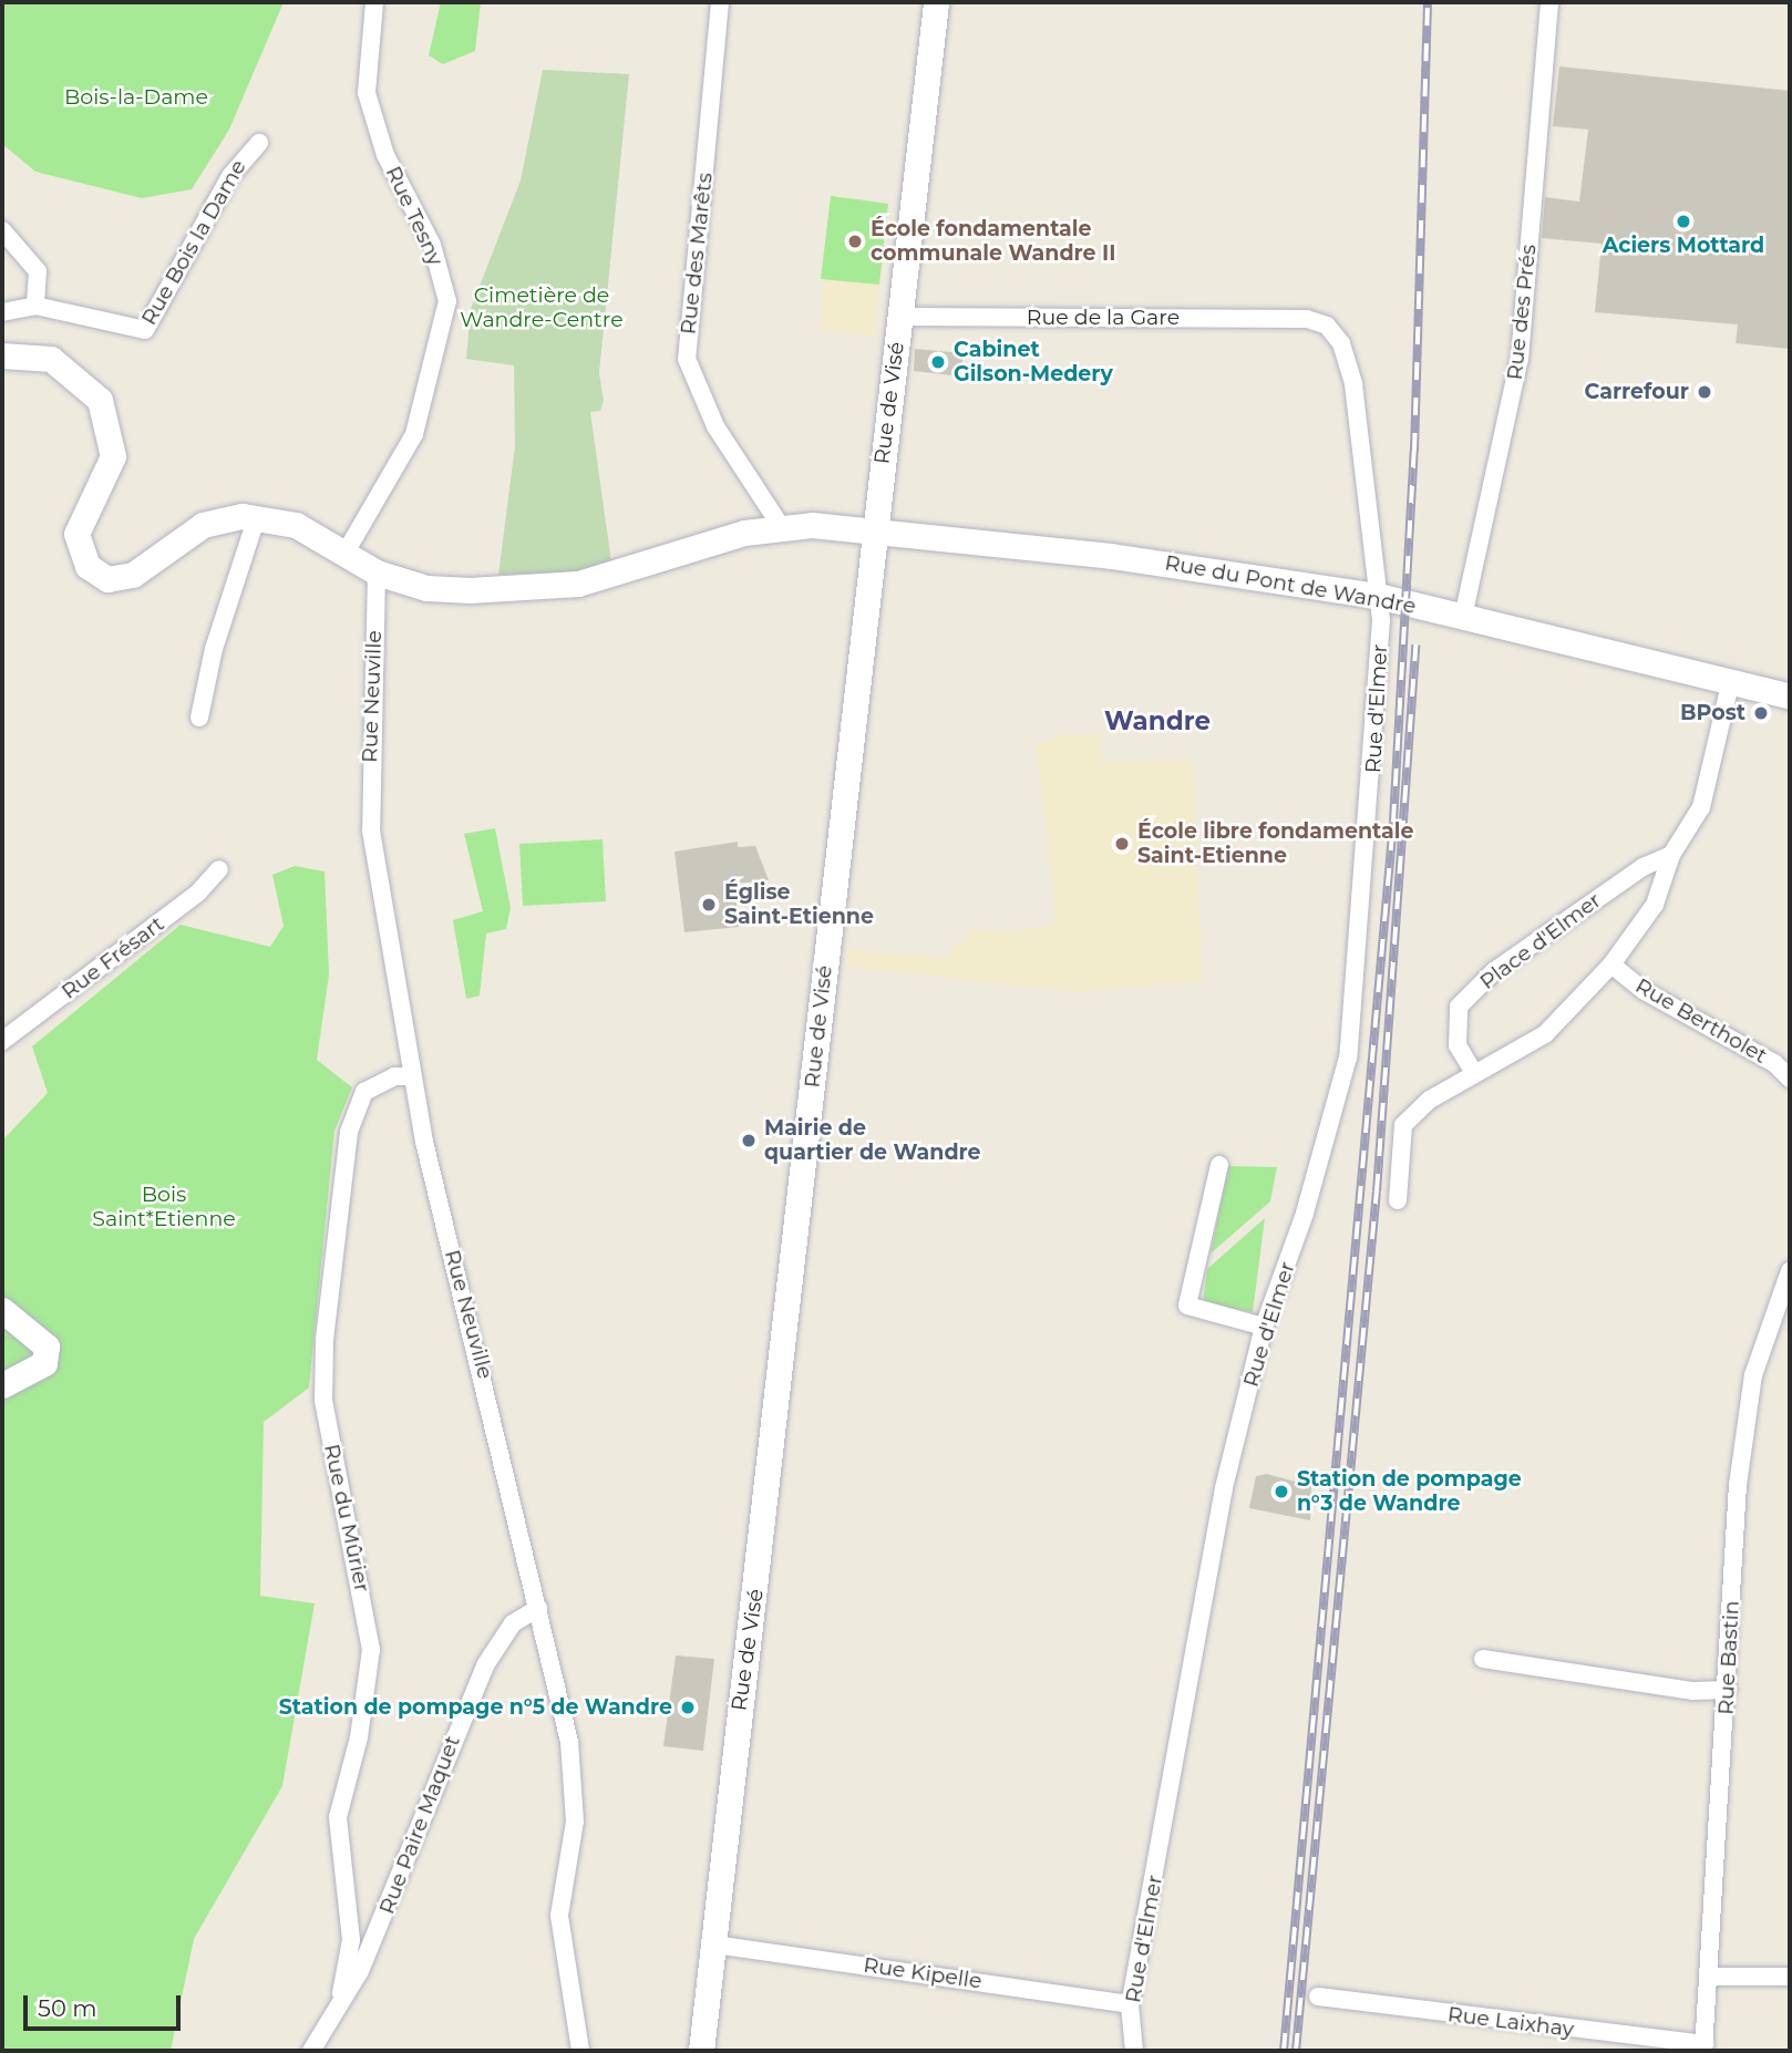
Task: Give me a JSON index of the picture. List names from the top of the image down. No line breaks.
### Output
{"streets":{"street":["Rue Tesny","Rue Bois la Dame","Rue des Marêts","Rue des Prés","Rue de la Gare","Rue de Visé","Rue du Pont de Wandre","Rue Neuville","Rue d'Elmer","Place d'Elmer","Rue Frésart","Rue Bertholet","Rue du Mûrier","Rue Bastin","Rue Paire Maquet","Rue Kipelle","Rue Laixhay"]},"crossings":[["Rue Tesny","Rue du Pont de Wandre"],["Rue des Marêts","Rue du Pont de Wandre"],["Rue des Prés","Rue du Pont de Wandre"],["Rue de la Gare","Rue de Visé"],["Rue de la Gare","Rue d'Elmer"],["Rue de Visé","Rue du Pont de Wandre"],["Rue de Visé","Rue Kipelle"],["Rue du Pont de Wandre","Rue Neuville"],["Rue du Pont de Wandre","Rue d'Elmer"],["Rue Neuville","Rue du Mûrier"],["Rue Neuville","Rue Paire Maquet"],["Rue d'Elmer","Rue Kipelle"],["Rue du Mûrier","Rue Paire Maquet"],["Rue Bastin","Rue Laixhay"]],"districts":["Wandre"],"parks":["Bois-la-Dame","Cimetière de Wandre-Centre","Bois Saint*Etienne"],"places":["Aciers Mottard","École fondamentale communale Wandre II","Cabinet Gilson-Medery","Carrefour","BPost","École libre fondamentale Saint-Etienne","Église Saint-Etienne","Mairie de quartier de Wandre","Station de pompage n°3 de Wandre","Station de pompage n°5 de Wandre"],"scale_bar":"50 m"}
